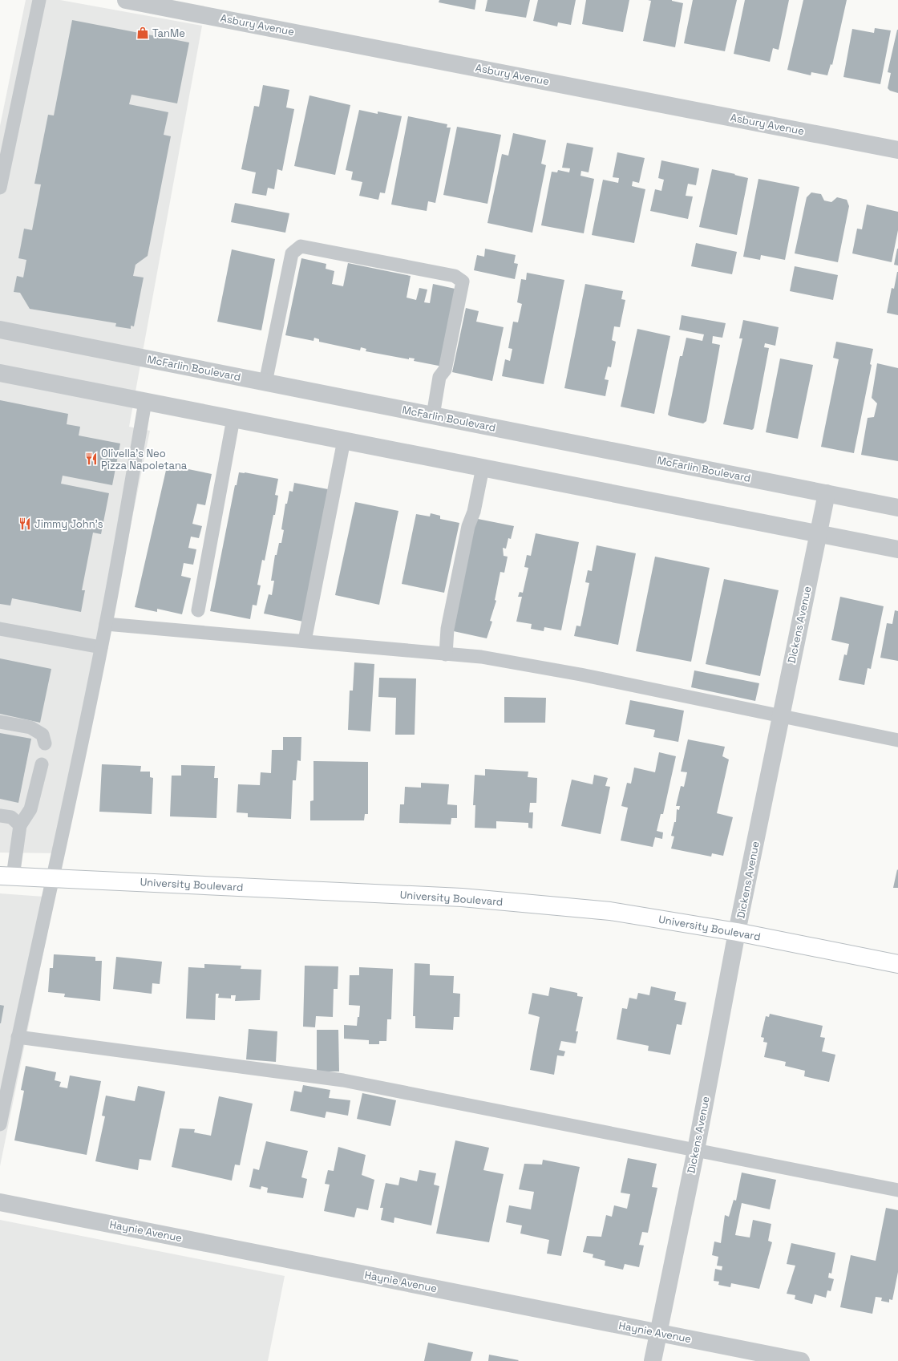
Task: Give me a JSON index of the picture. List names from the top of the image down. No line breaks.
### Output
{"streets":{"street":["Asbury Avenue","McFarlin Boulevard","Dickens Avenue","University Boulevard","Haynie Avenue"]},"crossings":[["McFarlin Boulevard","Dickens Avenue"],["Dickens Avenue","University Boulevard"],["Dickens Avenue","Haynie Avenue"]],"places":{"shop":["TanMe"],"restaurant":["Olivella’s Neo Pizza Napoletana","Jimmy John's"]}}
